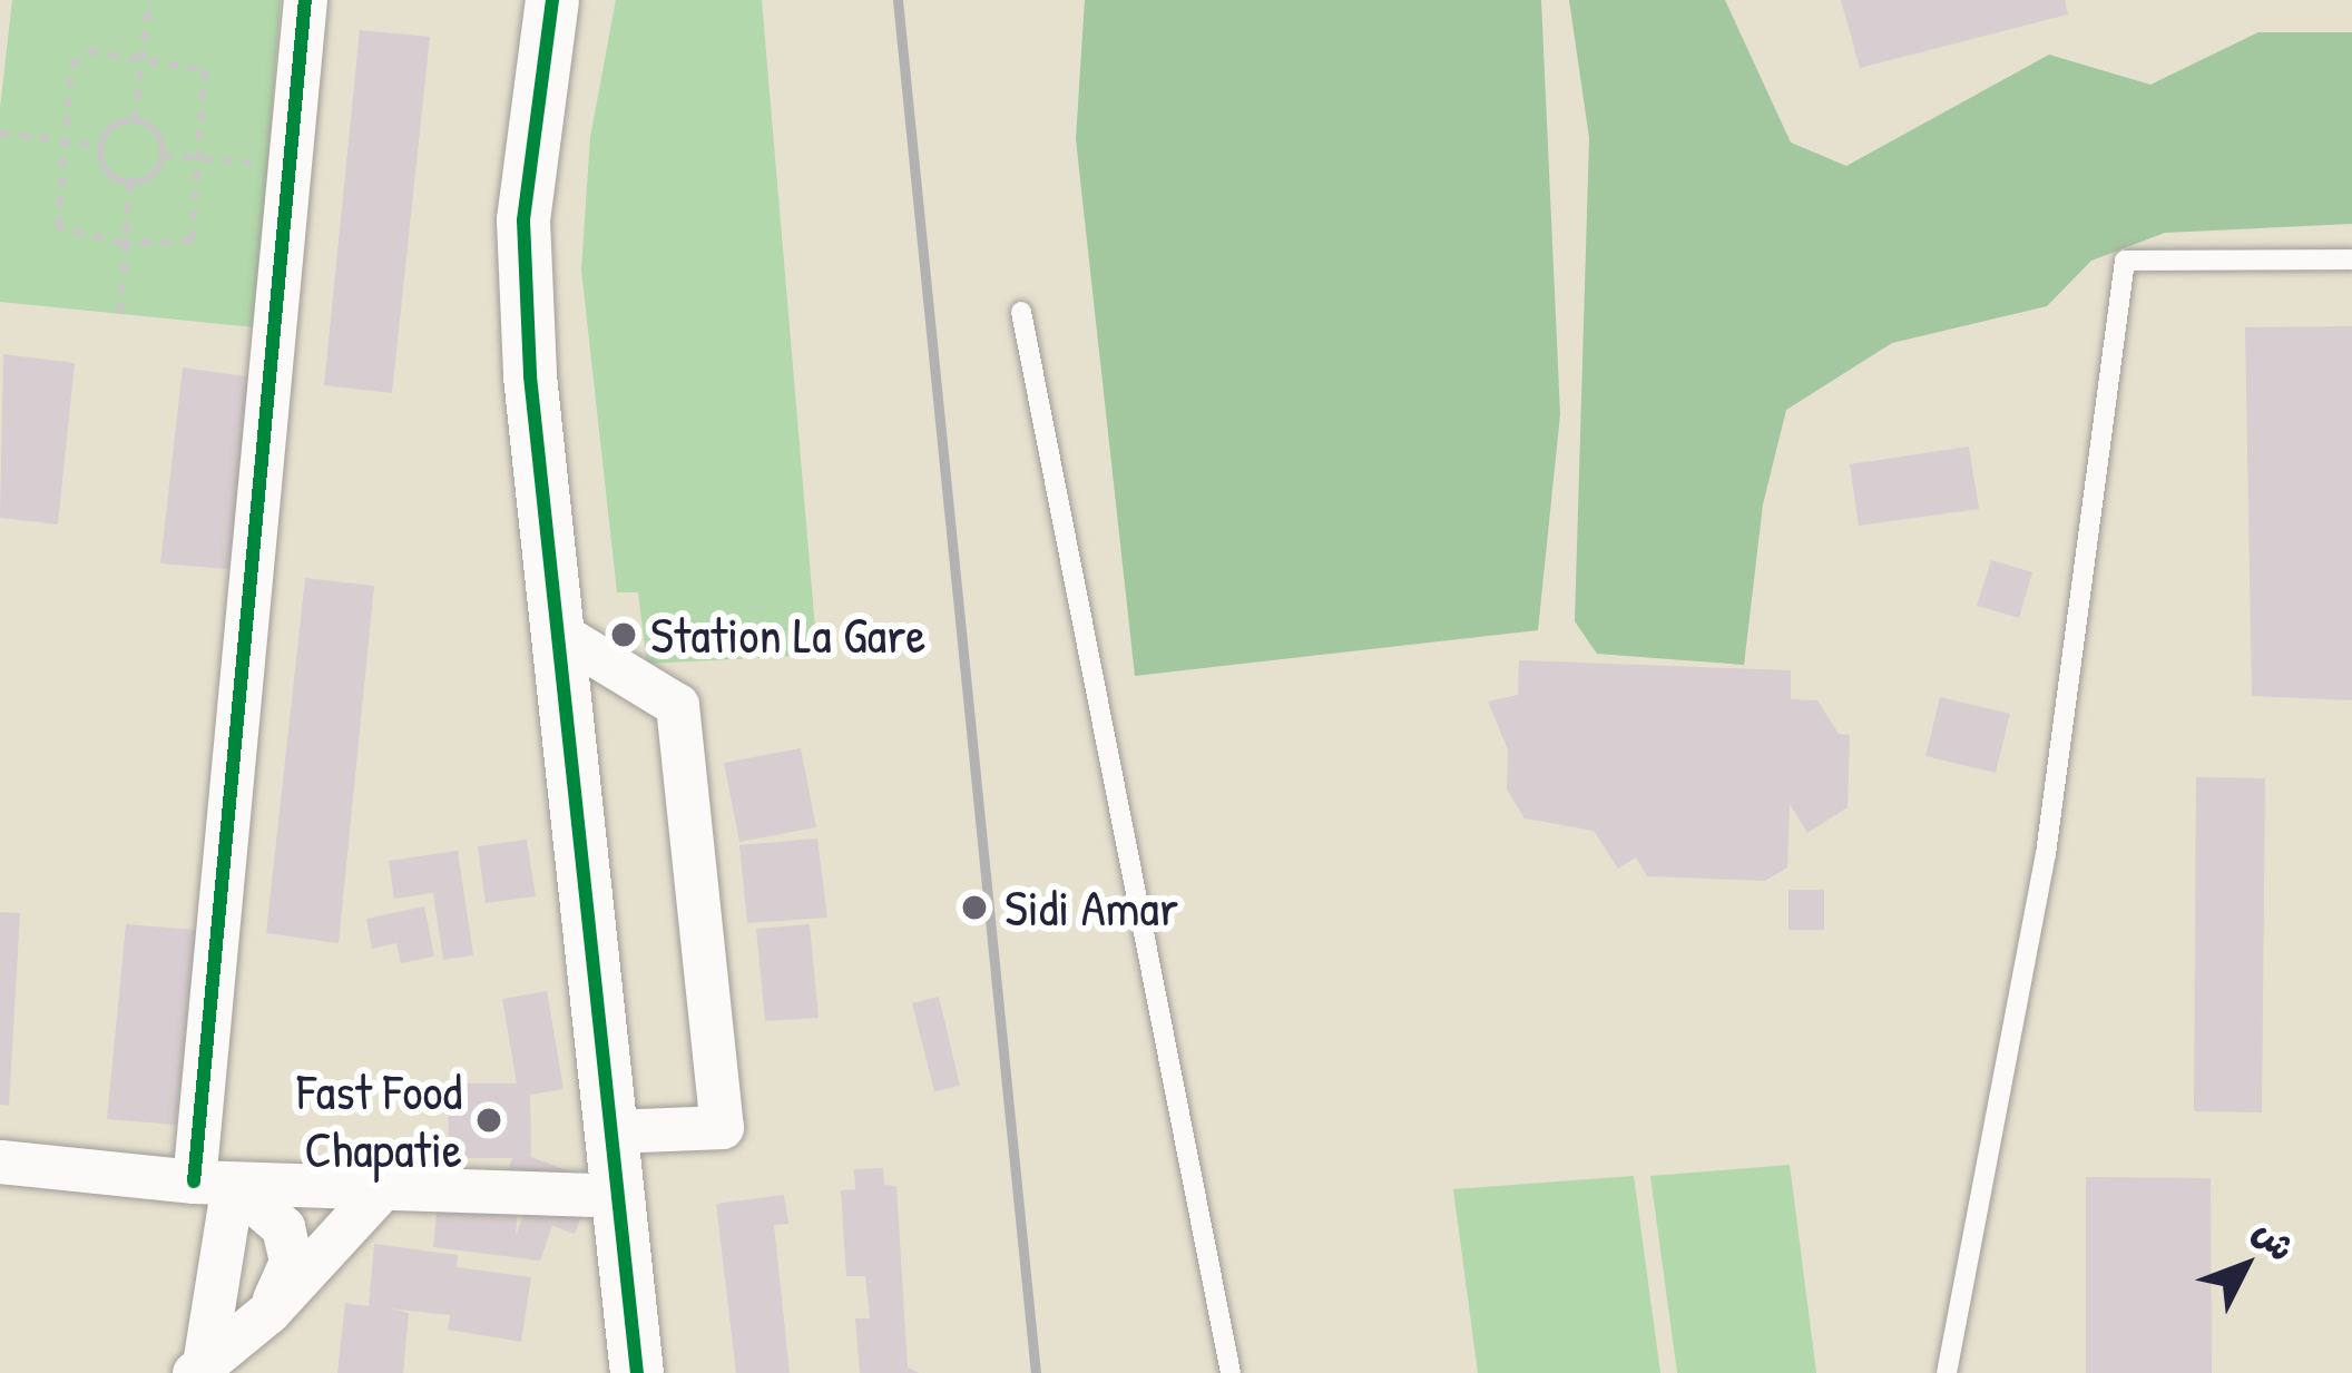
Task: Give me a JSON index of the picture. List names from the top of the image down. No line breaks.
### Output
{"places":["Station La Gare","Sidi Amar","Fast Food Chapatie"],"north":"top right"}
